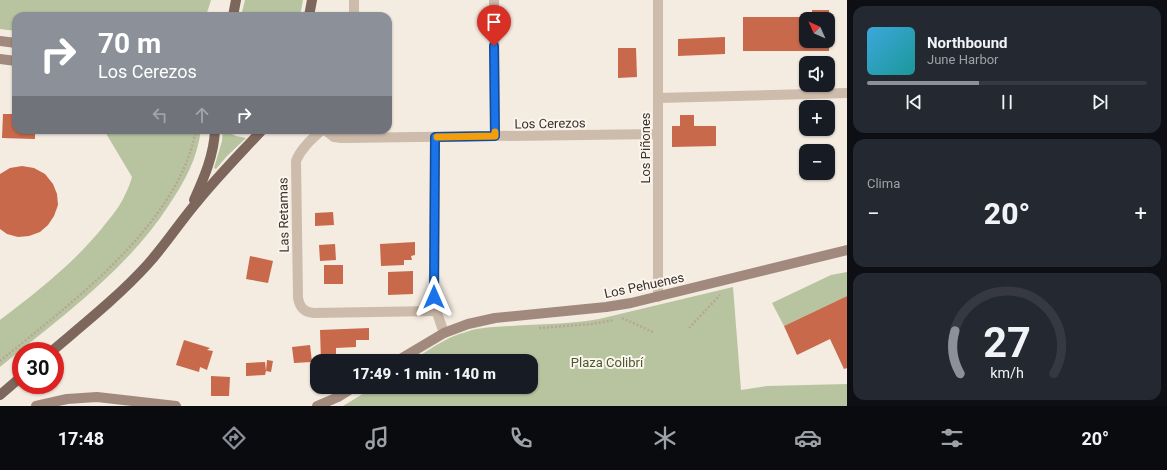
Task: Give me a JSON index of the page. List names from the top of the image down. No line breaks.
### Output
{"streets":{"street":["Los Cerezos","Los Piñones","Las Retamas","Los Pehuenes"]},"crossings":[["Los Cerezos","Los Piñones"],["Los Piñones","Los Pehuenes"]],"parks":["Plaza Colibrí"],"north":"top left","page":{"map_buttons":["+","−"],"turn":["70 m","Los Cerezos"],"song":["Northbound","June Harbor"],"tile":"Clima","heat":["−","20°","+"],"limit":"30","trip":"17:49 · 1 min · 140 m","tabs":["17:48","20°"],"gauge":["27","km/h"]}}
